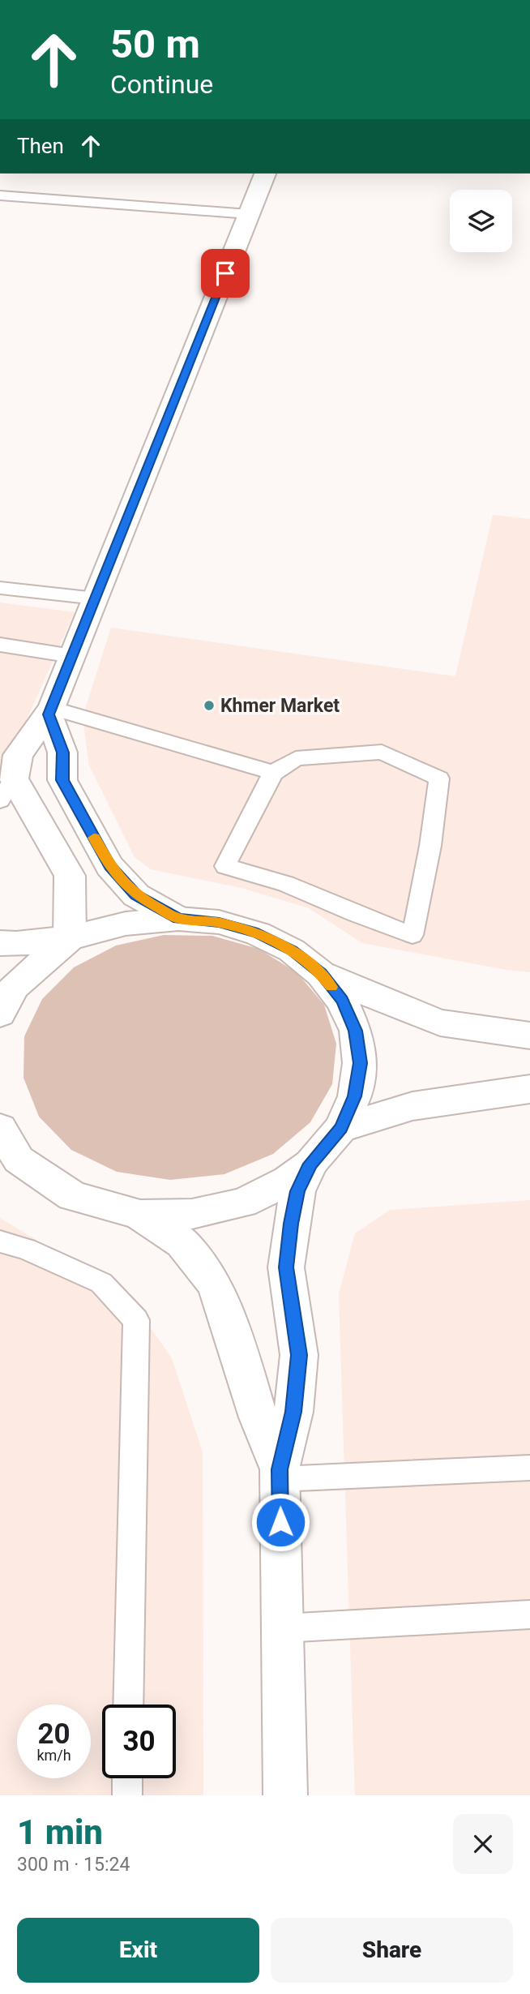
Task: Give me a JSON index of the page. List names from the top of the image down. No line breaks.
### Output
{"places":["Khmer Market"],"page":{"turn":["50 m","Continue"],"then":"Then","speed":"20 km/h","limit":"30","heading":["1 min","300 m · 15:24"],"buttons":["Exit","Share"]}}
